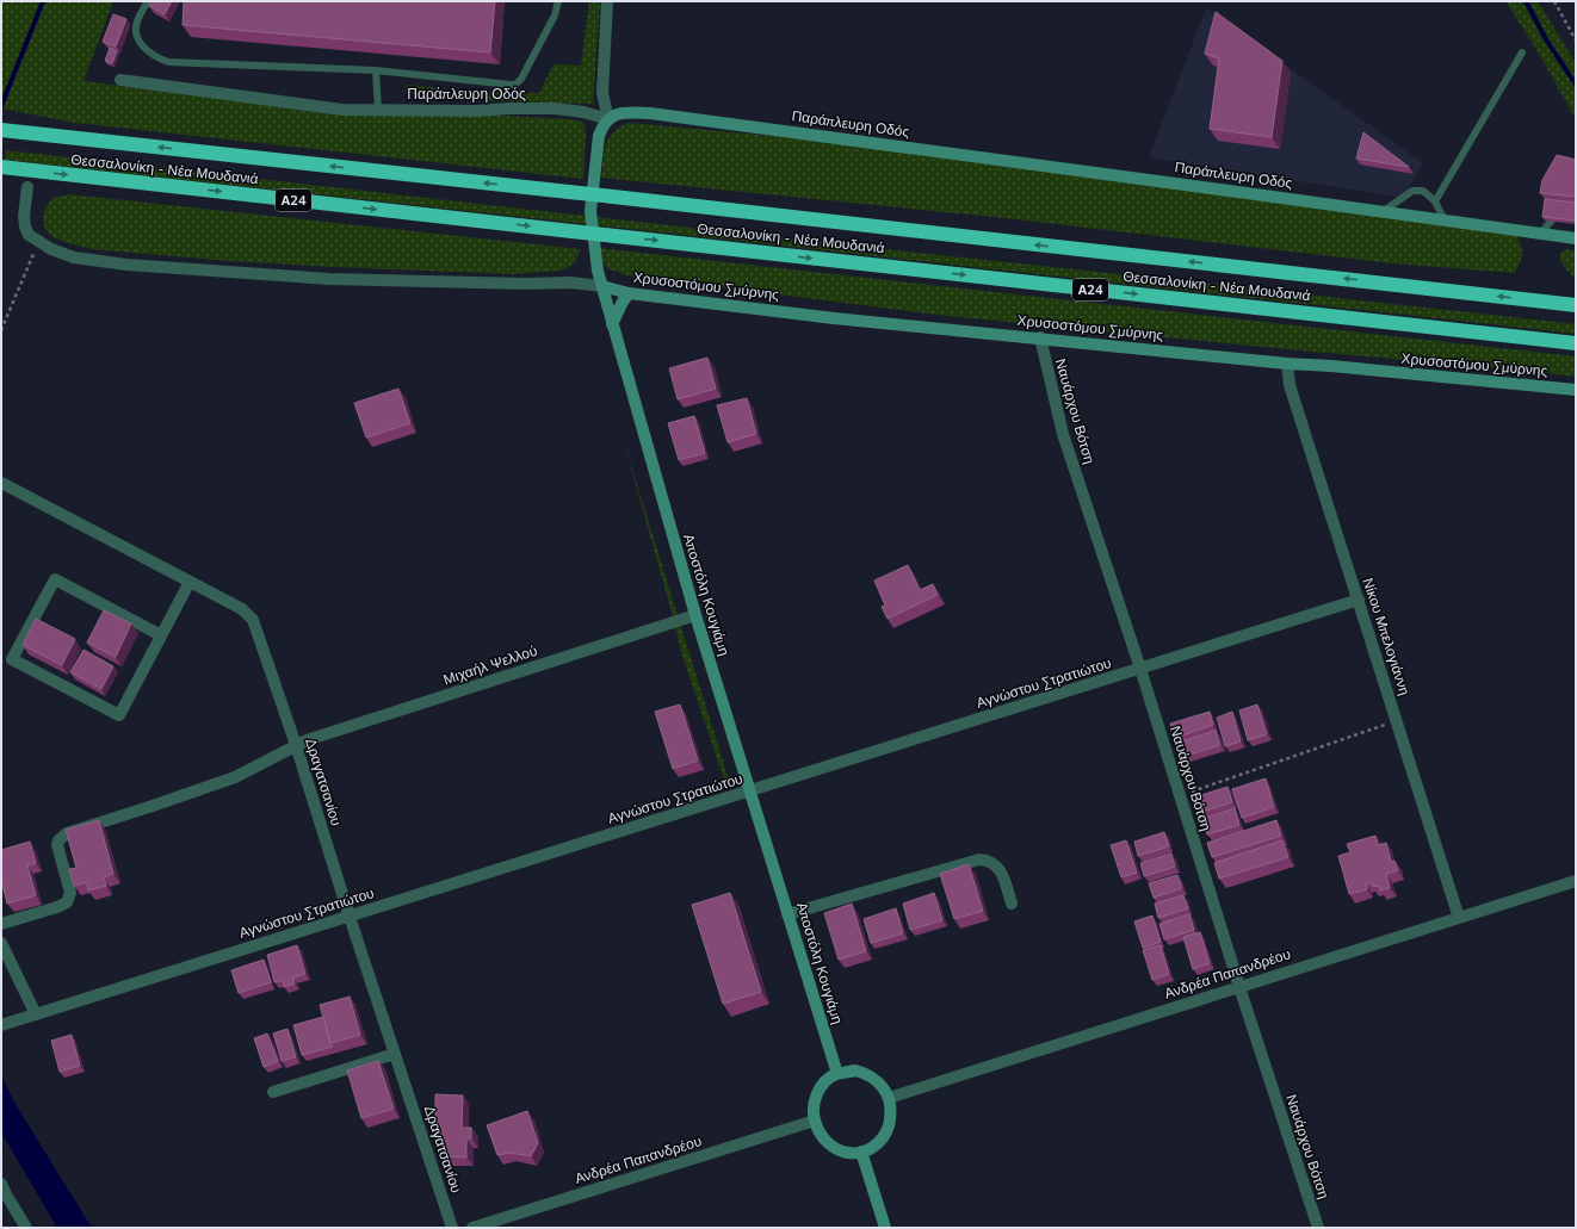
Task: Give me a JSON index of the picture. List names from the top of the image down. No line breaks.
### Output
{"streets":{"highway":["Θεσσαλονίκη - Νέα Μουδανιά","Α24"],"street":["Παράπλευρη Οδός","Χρυσοστόμου Σμύρνης","Ναυάρχου Βότση","Αποστόλη Κουγιάμη","Νίκου Μπελογιάννη","Μιχαήλ Ψελλού","Αγνώστου Στρατιώτου","Δραγατσανίου","Ανδρέα Παπανδρέου"]},"crossings":[["Παράπλευρη Οδός","Αποστόλη Κουγιάμη"],["Χρυσοστόμου Σμύρνης","Ναυάρχου Βότση"],["Χρυσοστόμου Σμύρνης","Αποστόλη Κουγιάμη"],["Χρυσοστόμου Σμύρνης","Νίκου Μπελογιάννη"],["Ναυάρχου Βότση","Αγνώστου Στρατιώτου"],["Ναυάρχου Βότση","Ανδρέα Παπανδρέου"],["Αποστόλη Κουγιάμη","Μιχαήλ Ψελλού"],["Αποστόλη Κουγιάμη","Αγνώστου Στρατιώτου"],["Αποστόλη Κουγιάμη","Ανδρέα Παπανδρέου"],["Νίκου Μπελογιάννη","Αγνώστου Στρατιώτου"],["Νίκου Μπελογιάννη","Ανδρέα Παπανδρέου"],["Μιχαήλ Ψελλού","Δραγατσανίου"],["Αγνώστου Στρατιώτου","Δραγατσανίου"]]}
